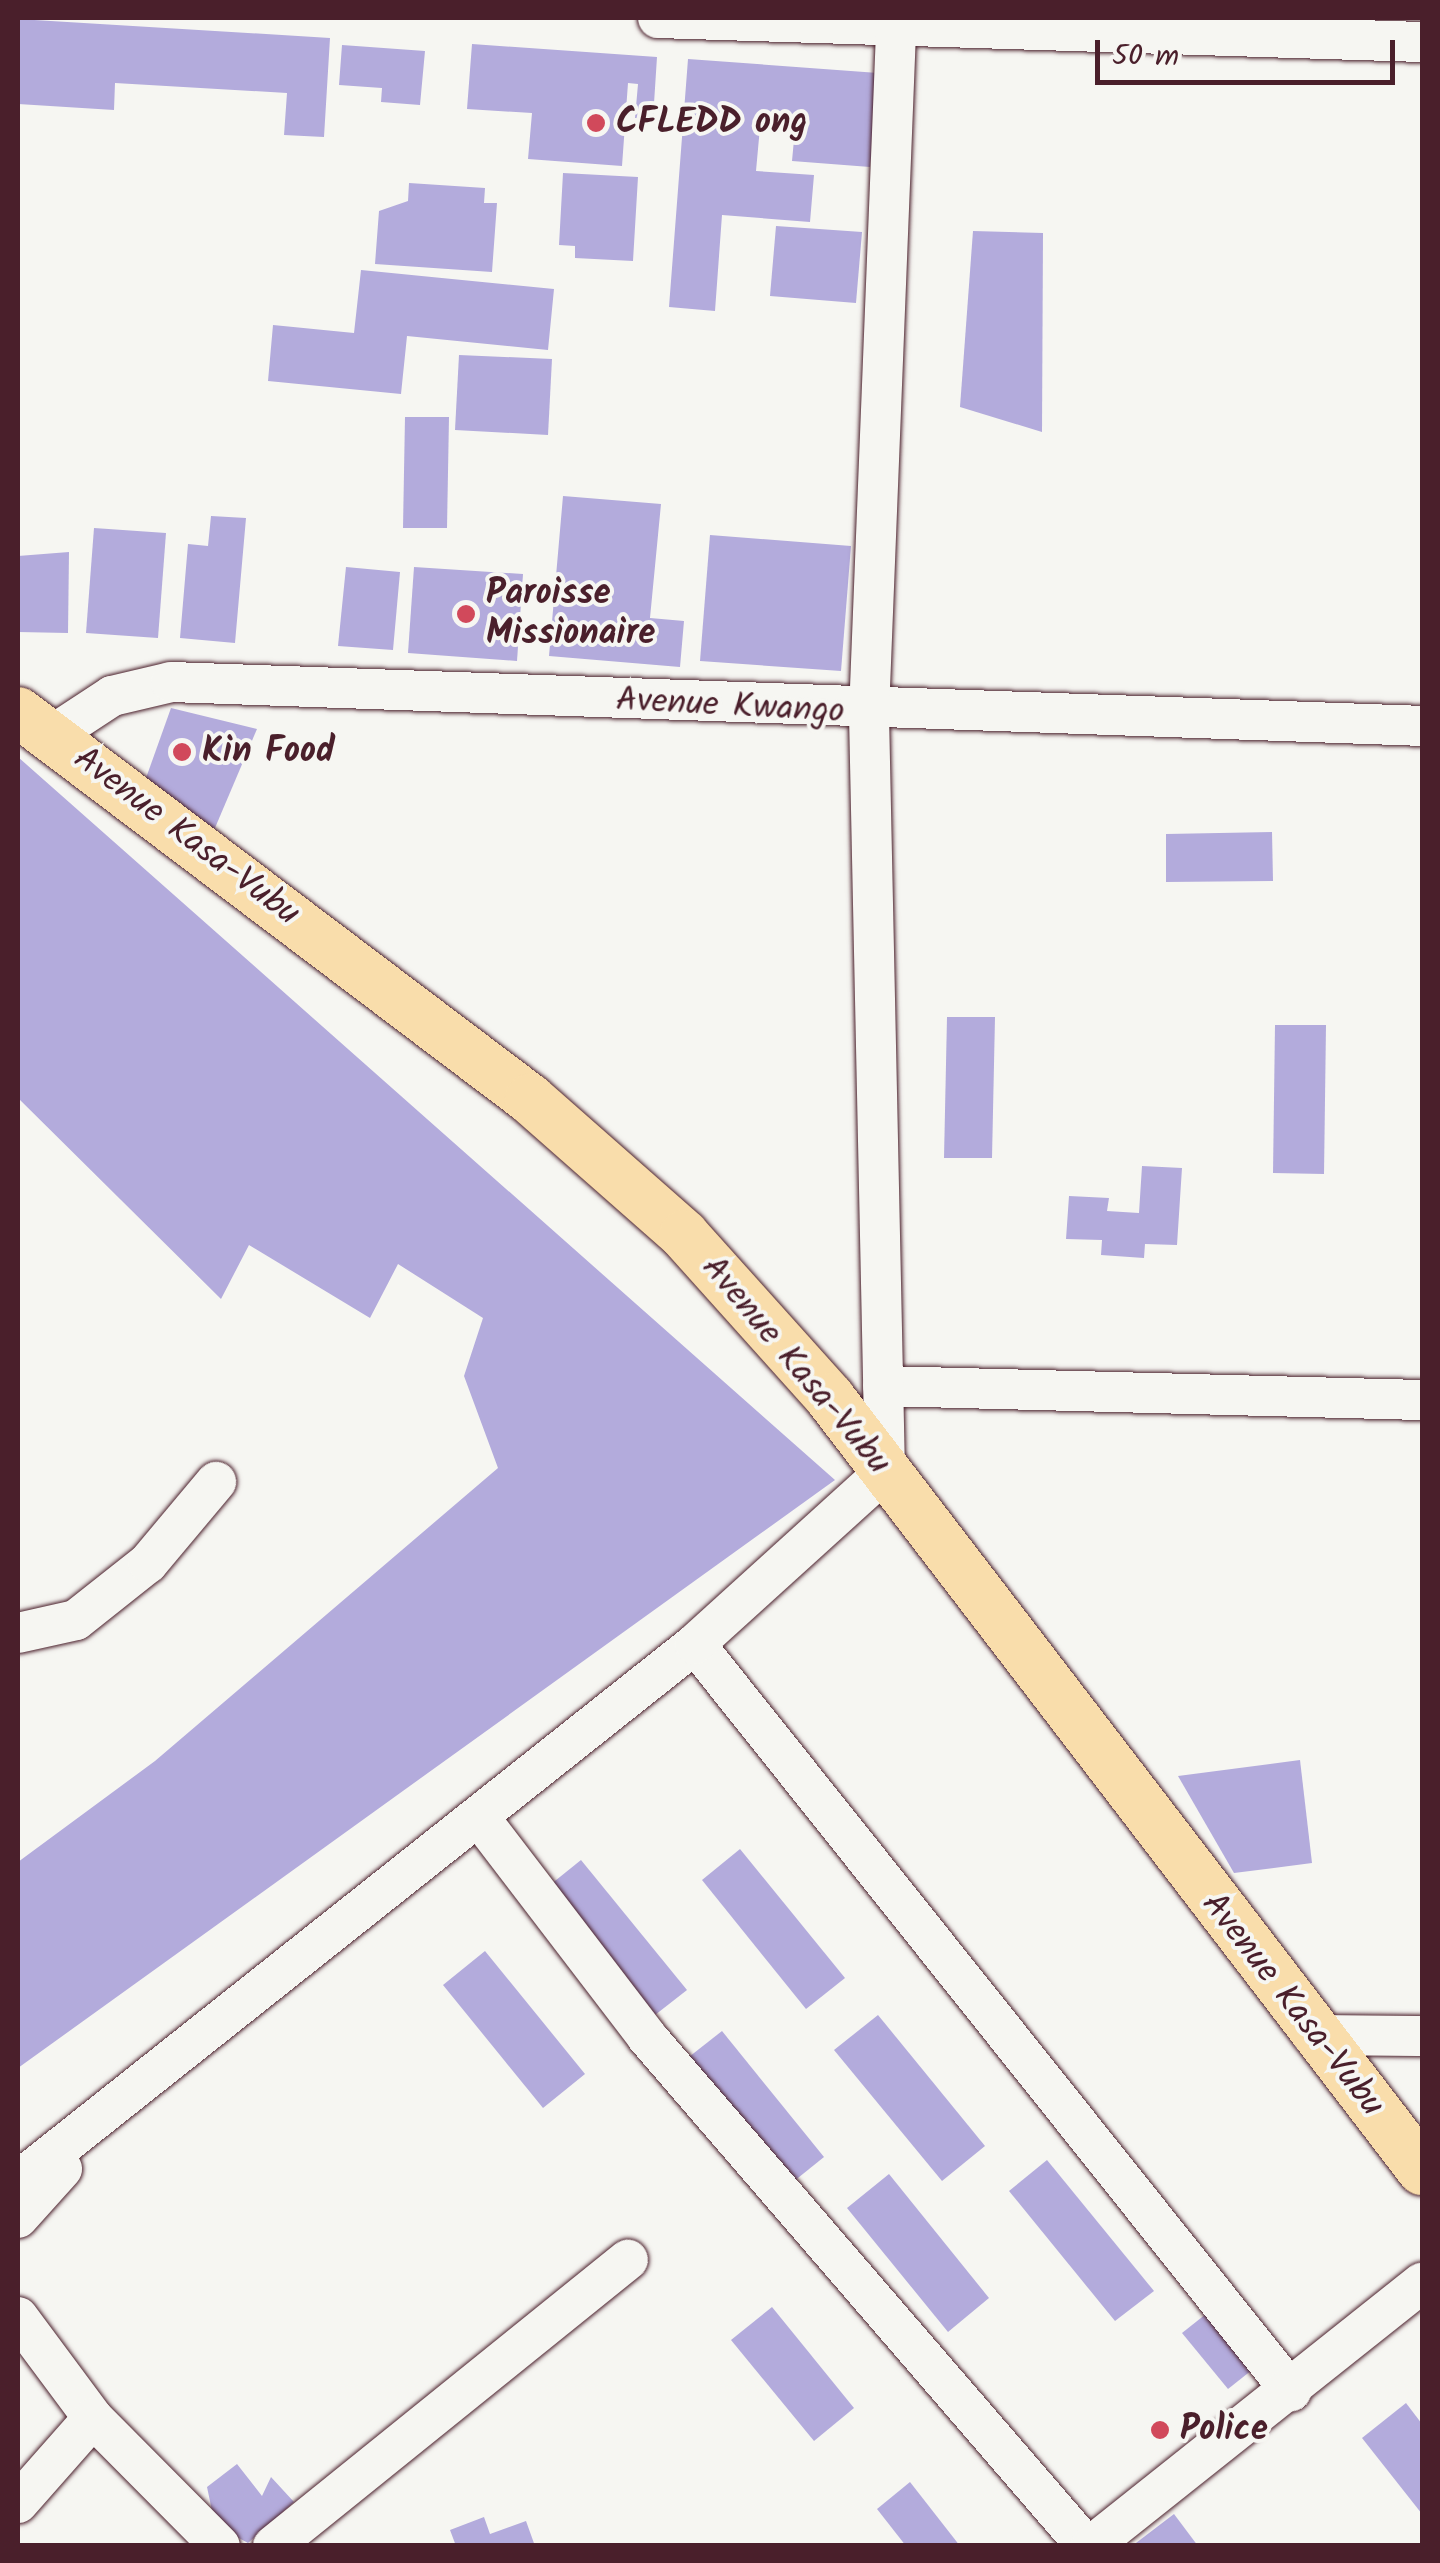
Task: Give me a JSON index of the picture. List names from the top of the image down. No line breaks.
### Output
{"streets":{"main road":["Avenue Kasa-Vubu"],"street":["Avenue Kwango"]},"crossings":[["Avenue Kwango","Avenue Kasa-Vubu"]],"places":["CFLEDD ong","Paroisse Missionaire","Kin Food","Police"],"scale_bar":"50 m"}
